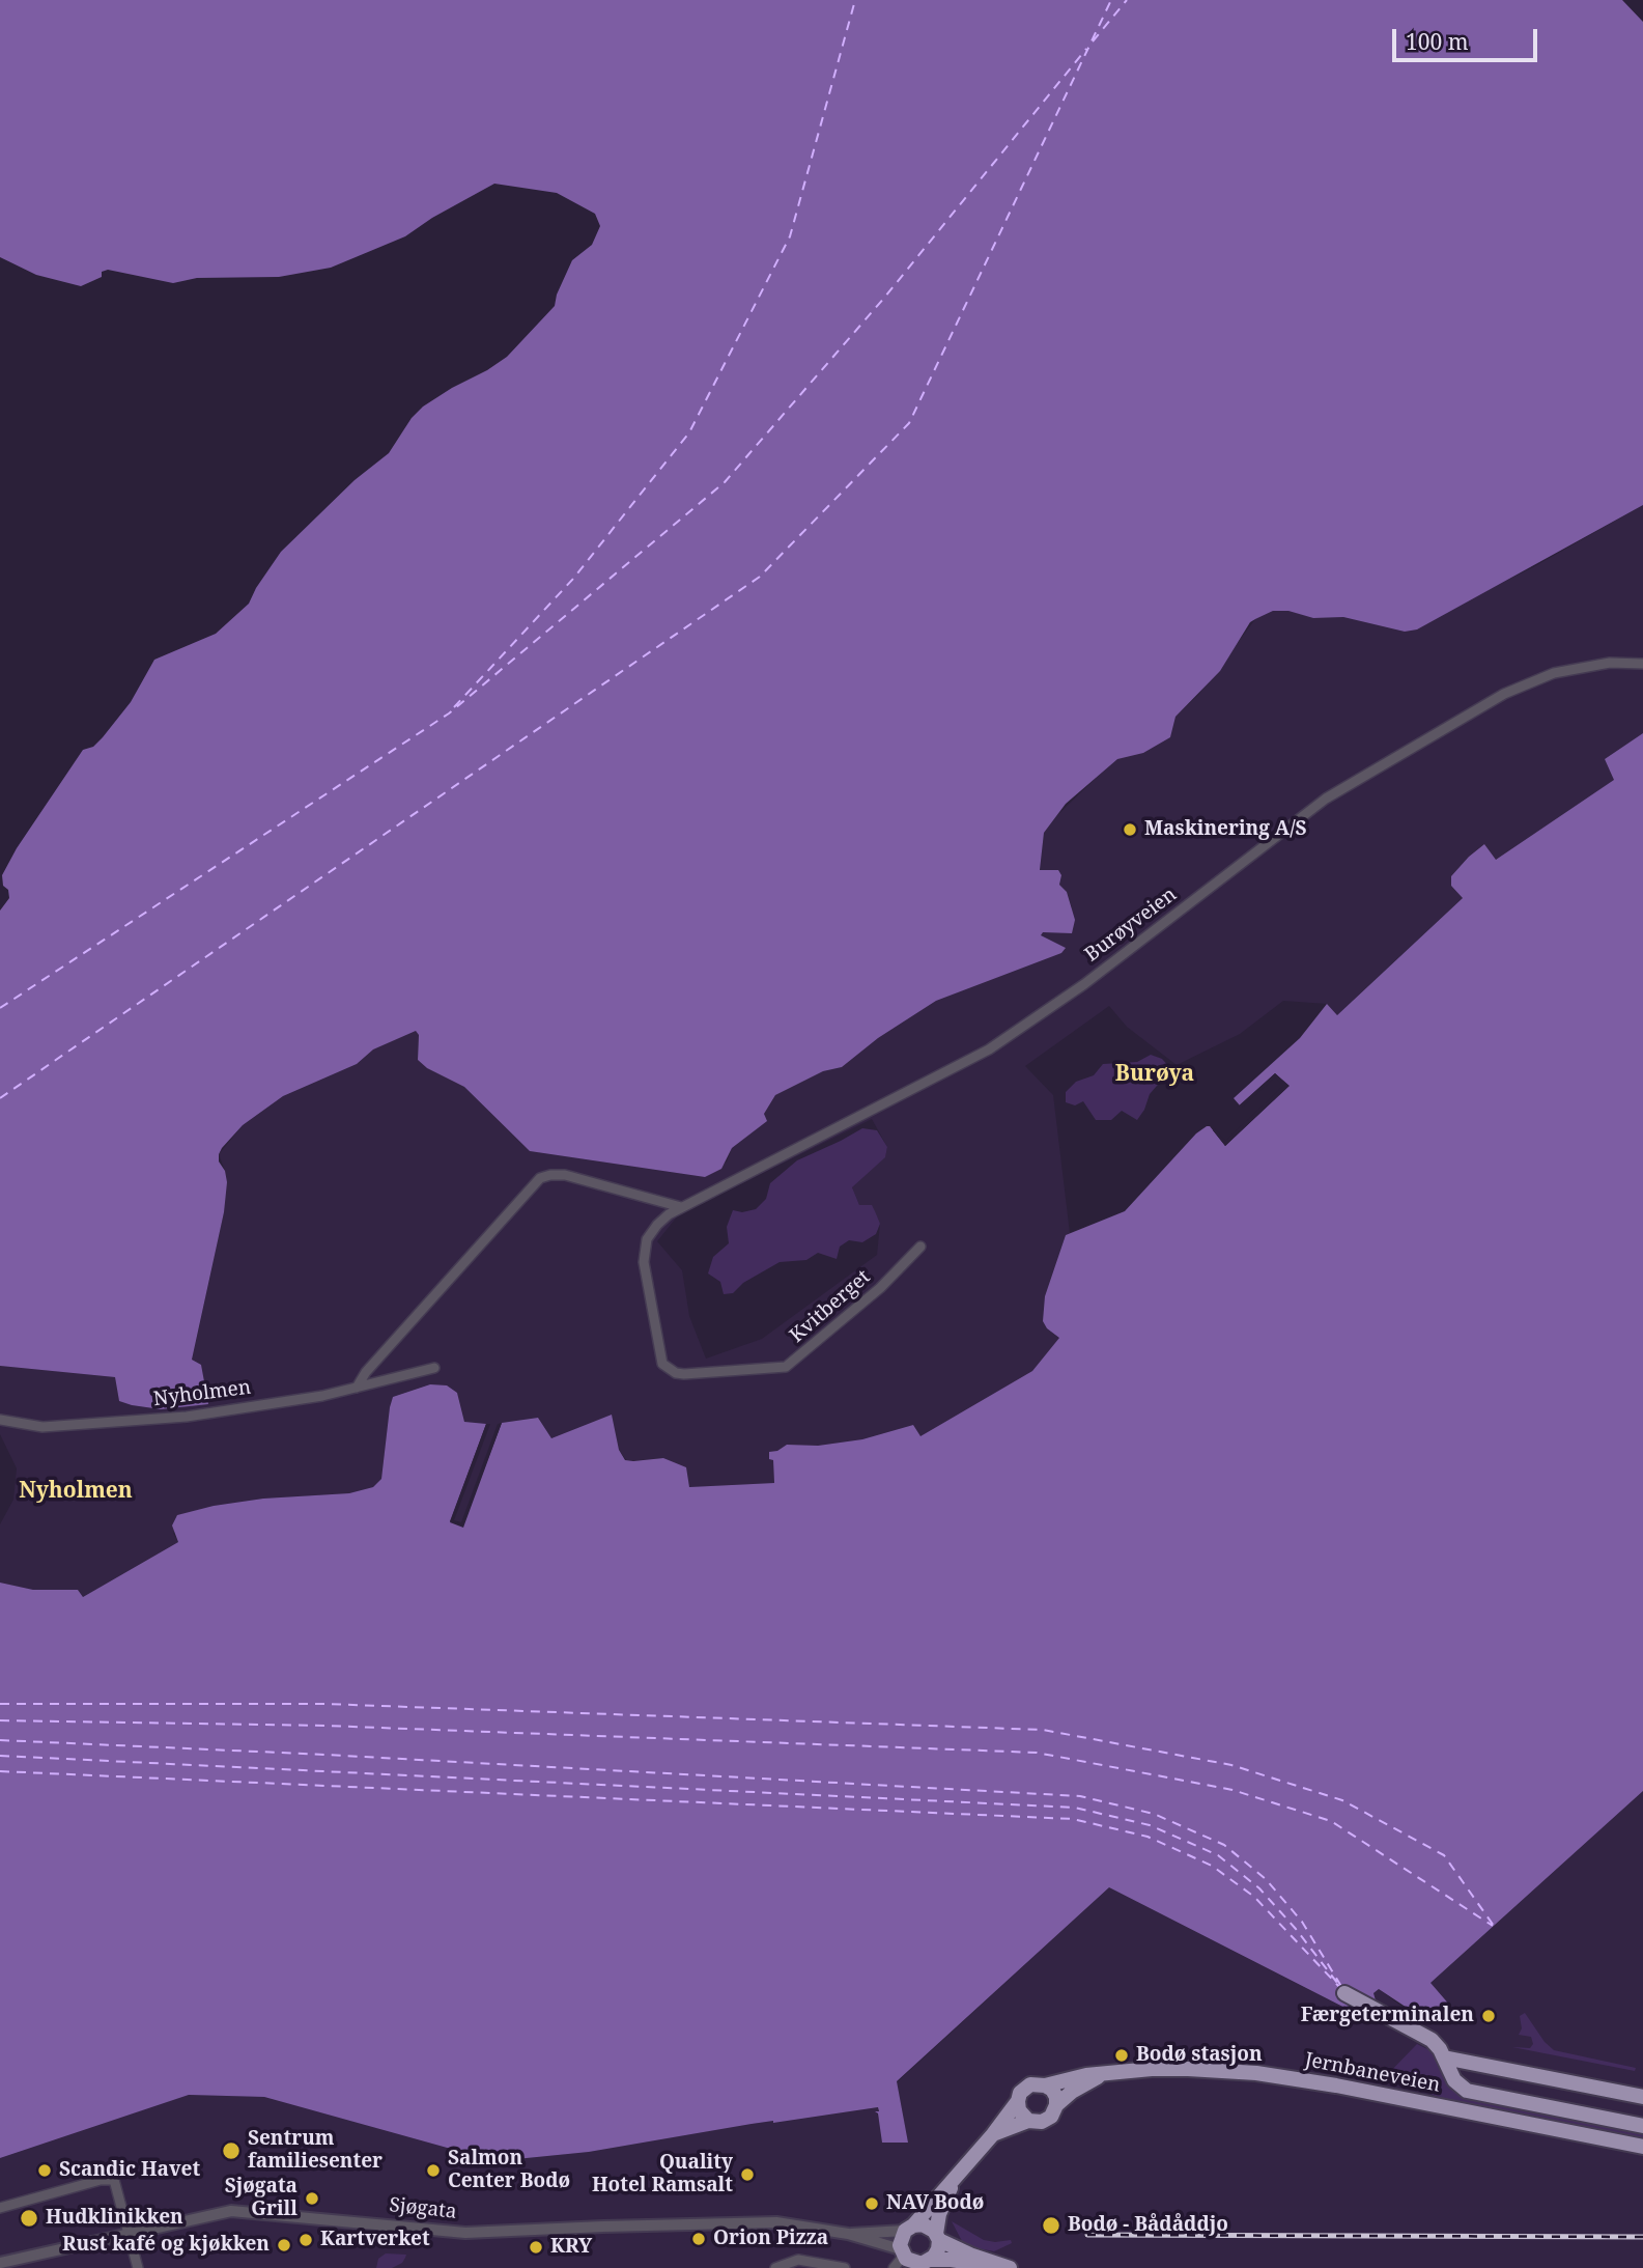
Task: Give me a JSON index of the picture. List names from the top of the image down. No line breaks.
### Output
{"streets":{"highway":["Jernbaneveien","Sjøgata"],"street":["Burøyveien","Kvitberget","Nyholmen"]},"crossings":[["Burøyveien","Kvitberget"],["Jernbaneveien","Sjøgata"]],"districts":["Burøya","Nyholmen"],"places":["Maskinering A/S","Færgeterminalen","Bodø stasjon","Sentrum familiesenter","Scandic Havet","Salmon Center Bodø","Quality Hotel Ramsalt","Sjøgata Grill","NAV Bodø","Hudklinikken","Bodø - Bådåddjo","Orion Pizza","Kartverket","Rust kafé og kjøkken","KRY"],"scale_bar":"100 m"}
